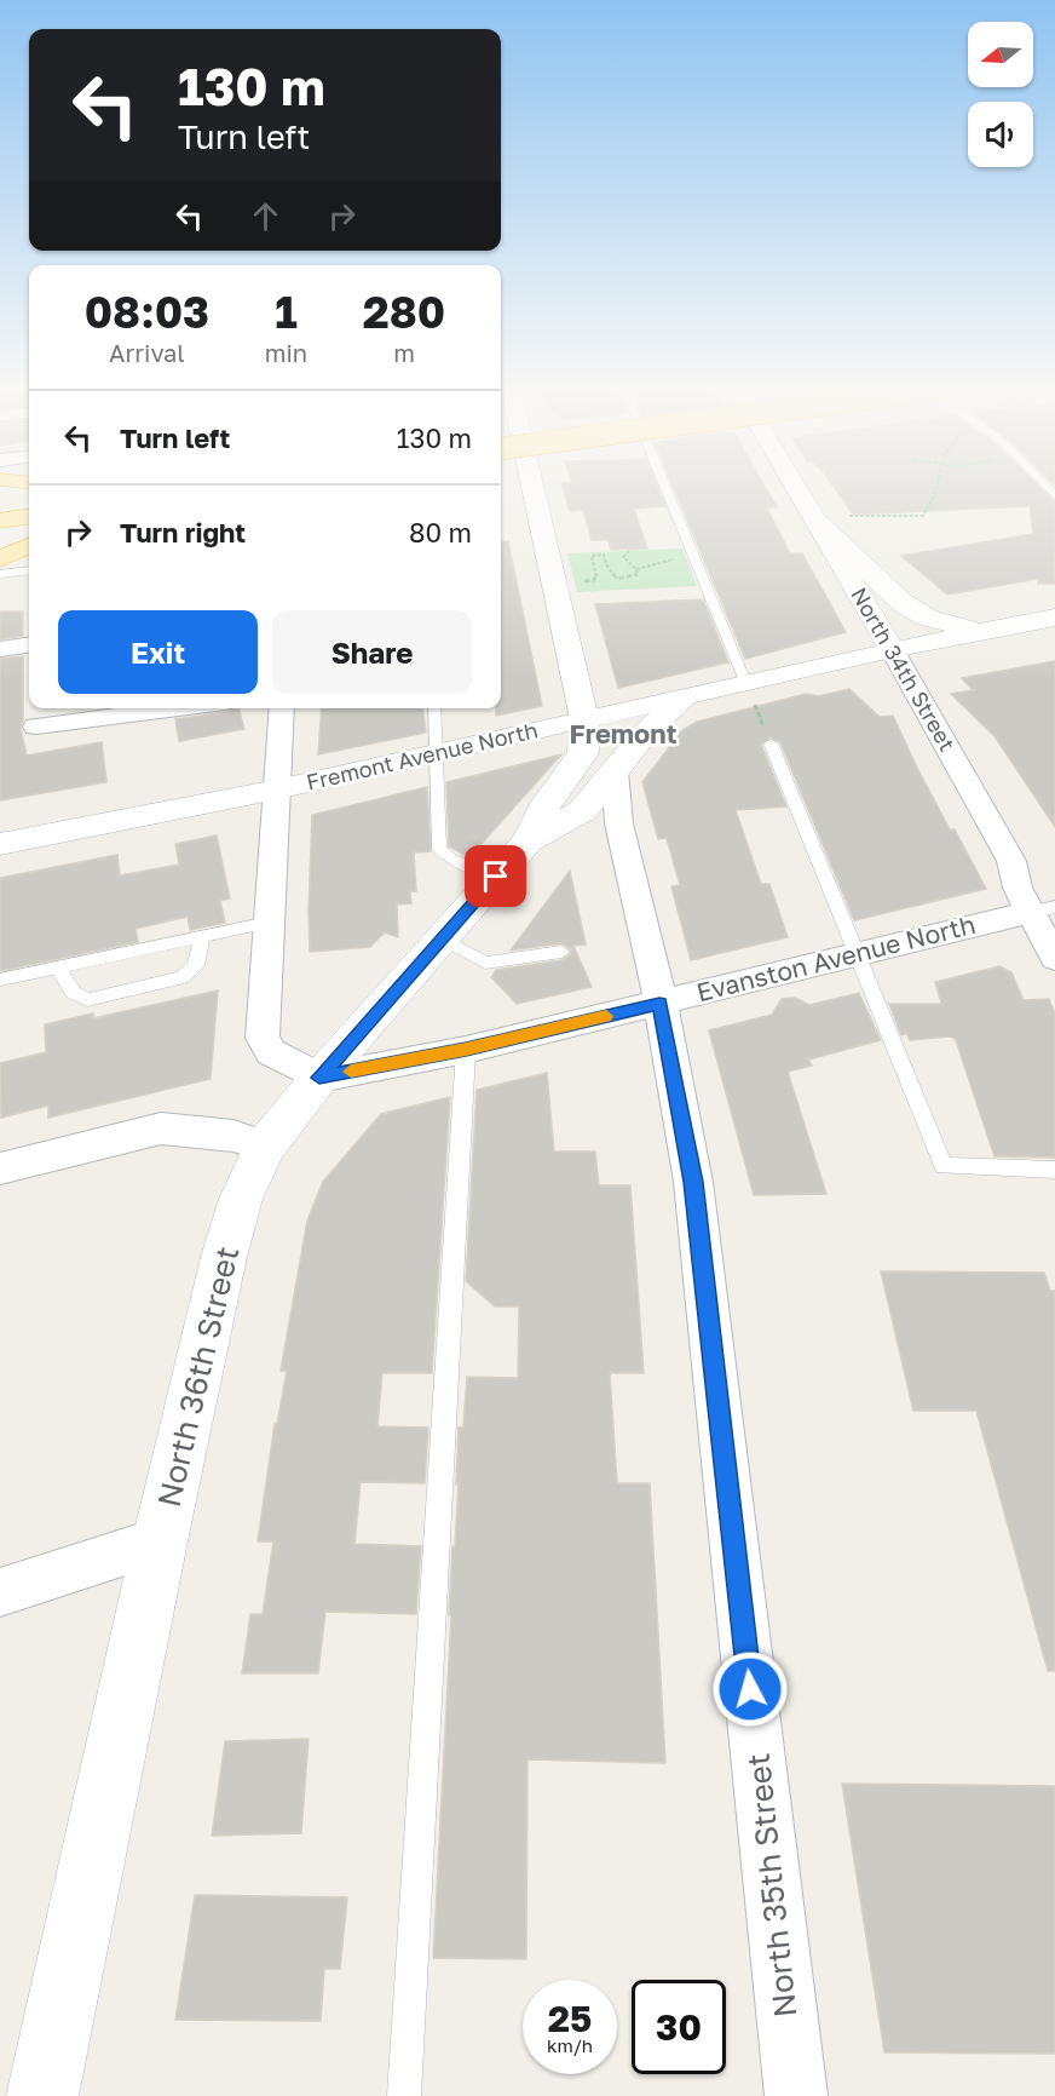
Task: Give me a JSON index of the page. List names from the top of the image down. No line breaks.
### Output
{"streets":{"main road":["North 34th Street","Fremont Avenue North","North 36th Street"],"street":["Evanston Avenue North","North 35th Street"]},"crossings":[["North 34th Street","Fremont Avenue North"],["North 34th Street","Evanston Avenue North"],["Evanston Avenue North","North 36th Street"],["Evanston Avenue North","North 35th Street"]],"districts":["Fremont"],"north":"left","page":{"turn":["130 m","Turn left"],"eta":["08:03","Arrival","1","min","280","m"],"list":[{"name":"Turn left","value":"130 m"},{"name":"Turn right","value":"80 m"}],"buttons":["Exit","Share"],"speed":"25 km/h","limit":"30"}}
